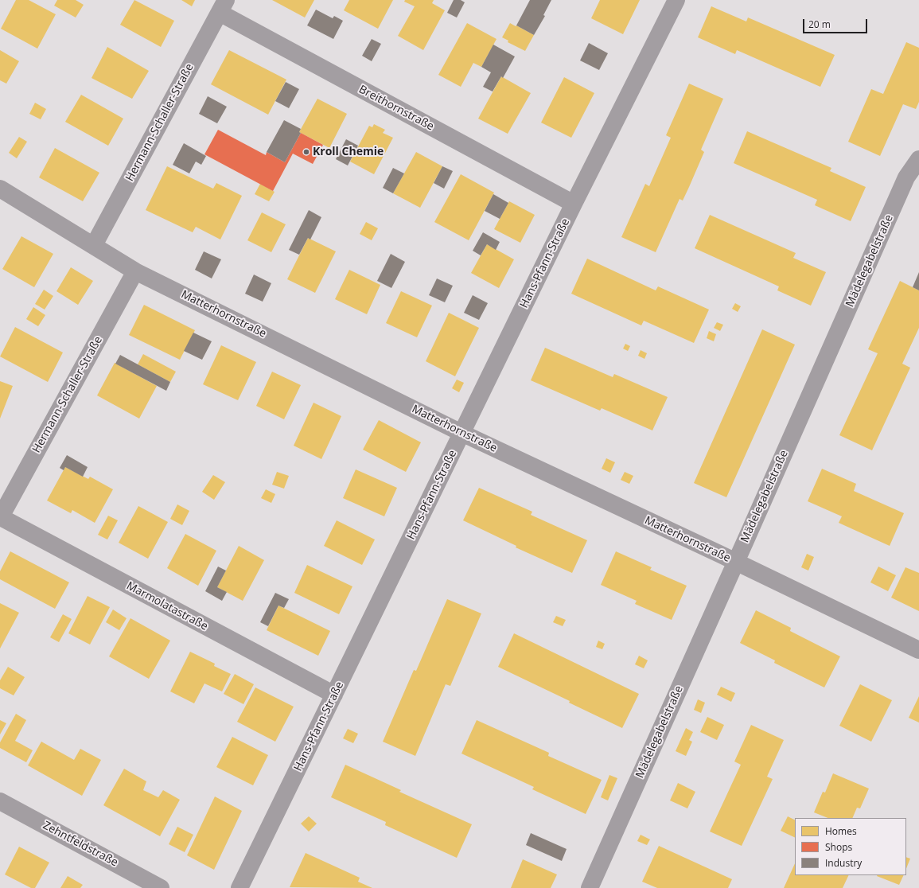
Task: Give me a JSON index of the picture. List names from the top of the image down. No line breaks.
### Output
{"streets":{"street":["Breithornstraße","Hermann-Schaller-Straße","Mädelegabelstraße","Hans-Pfann-Straße","Matterhornstraße","Marmolatastraße","Zehntfeldstraße"]},"crossings":[["Breithornstraße","Hermann-Schaller-Straße"],["Breithornstraße","Hans-Pfann-Straße"],["Hermann-Schaller-Straße","Matterhornstraße"],["Hermann-Schaller-Straße","Marmolatastraße"],["Mädelegabelstraße","Matterhornstraße"],["Hans-Pfann-Straße","Matterhornstraße"],["Hans-Pfann-Straße","Marmolatastraße"]],"places":["Kroll Chemie"],"legend":["Homes","Shops","Industry"],"scale_bar":"20 m"}
